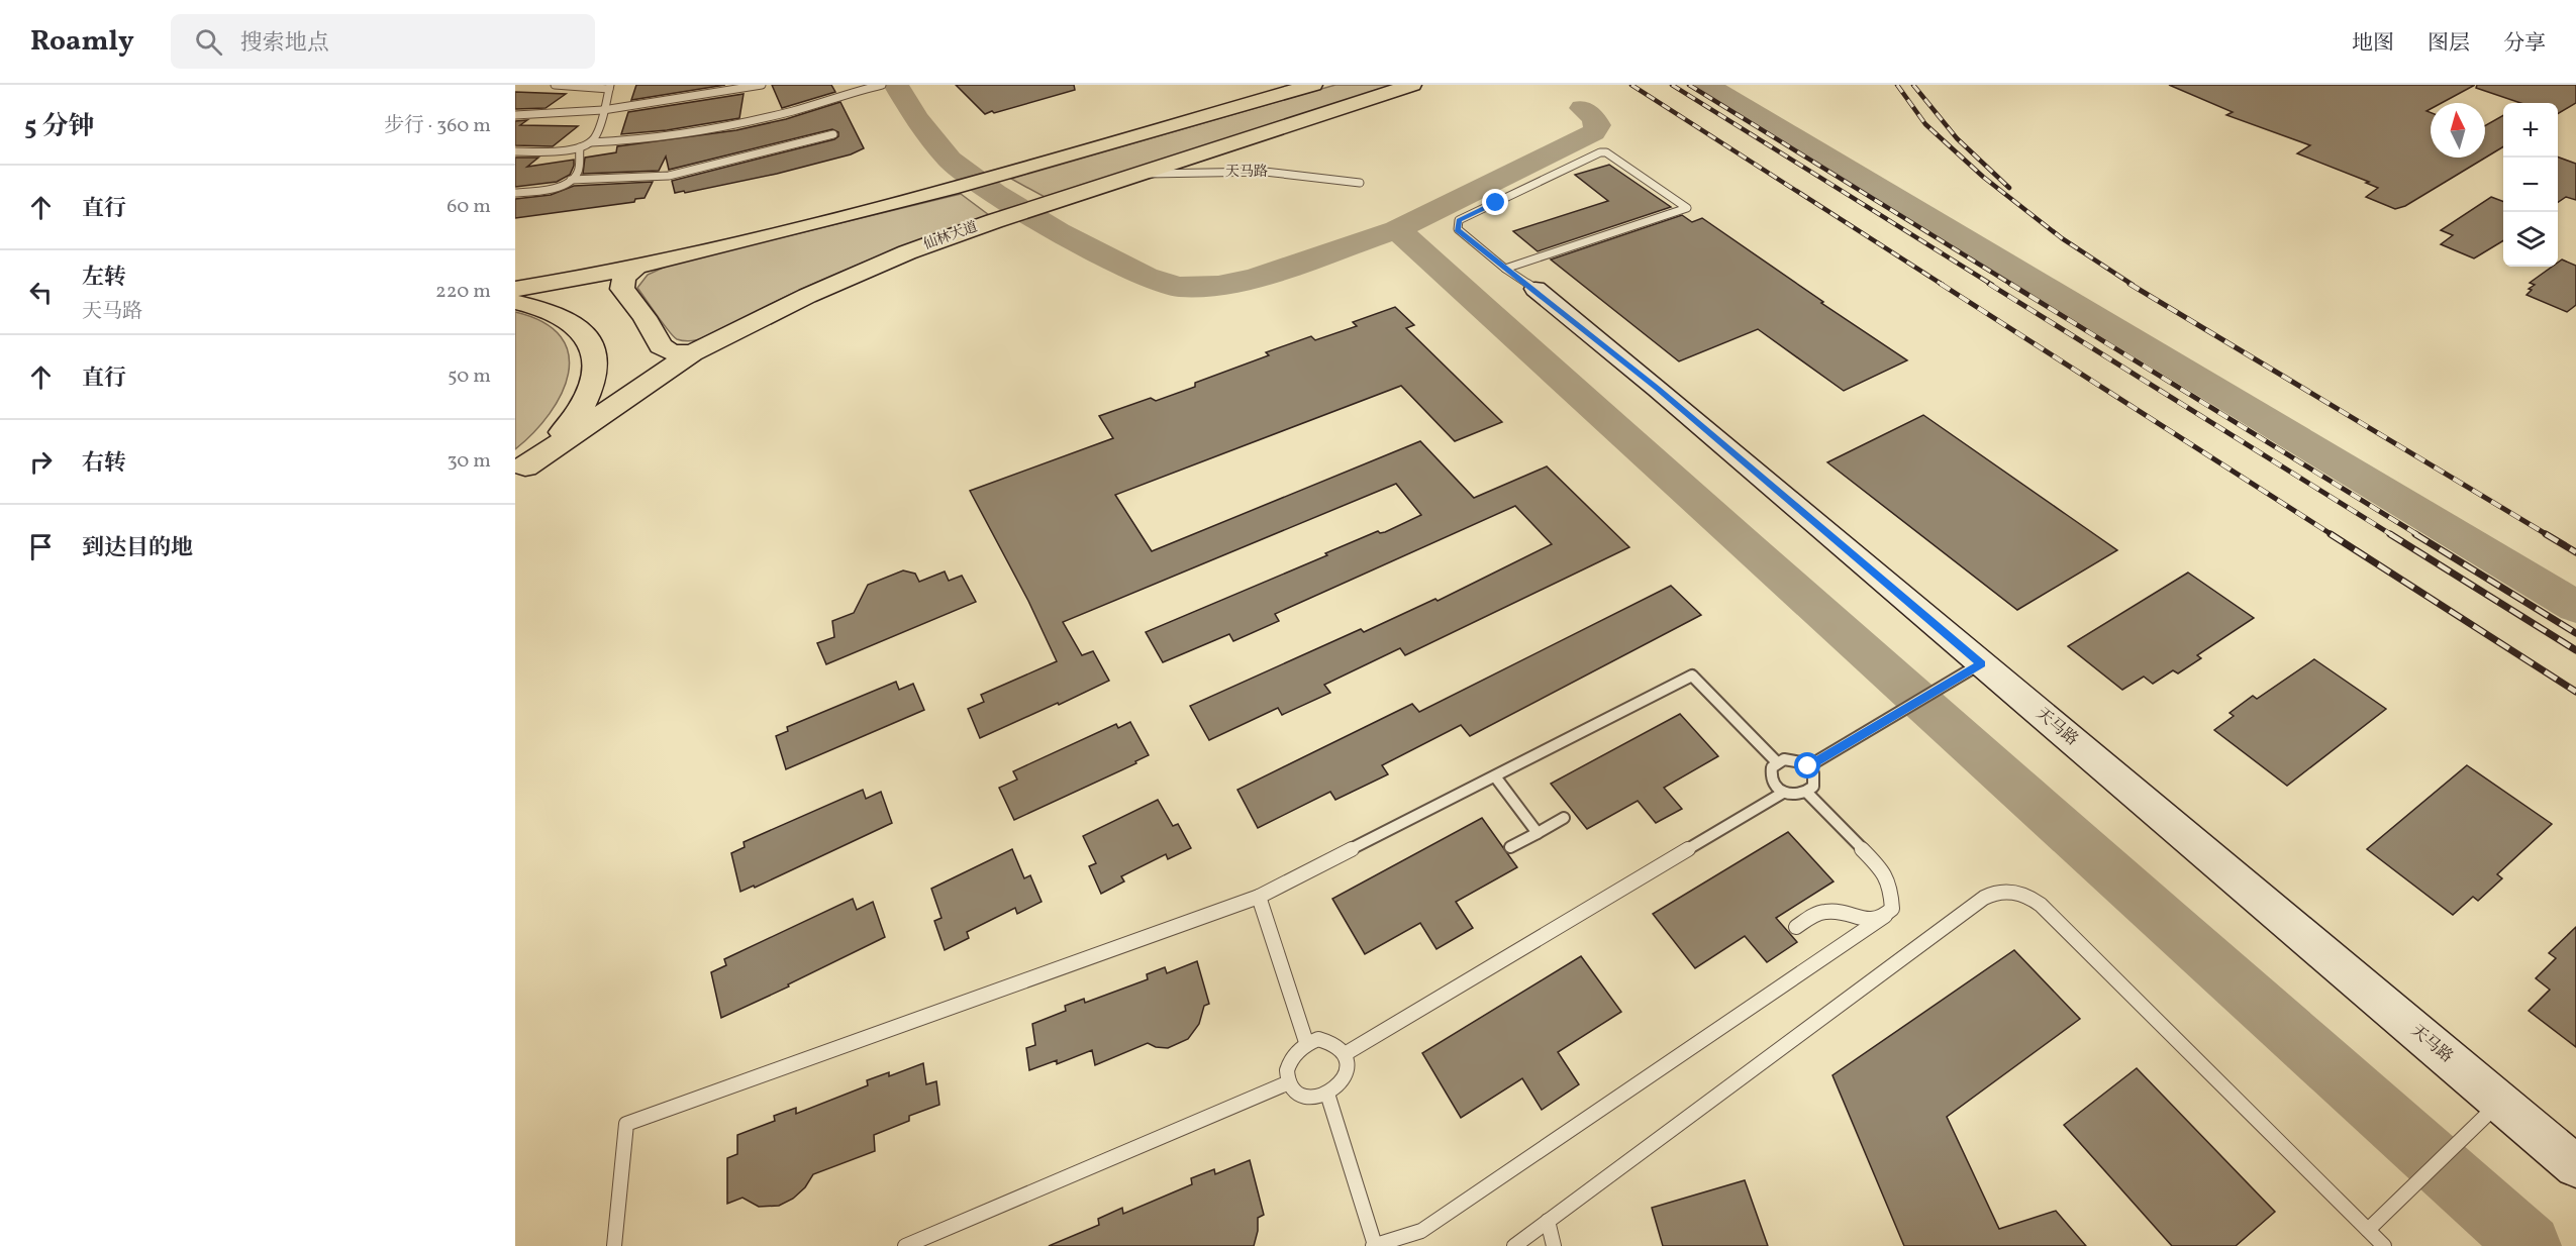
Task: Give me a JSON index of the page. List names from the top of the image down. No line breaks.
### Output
{"streets":{"main road":["仙林大道"],"street":["天马路"]},"crossings":[["天马路","仙林大道"]],"north":"top","page":{"header":"Roamly","search":"搜索地点","nav":["地图","图层","分享"],"heading":["5 分钟","步行 · 360 m"],"map_buttons":["+","−"],"list":[["直行","60 m"],["左转","天马路","220 m"],["直行","50 m"],["右转","30 m"],"到达目的地"]}}
